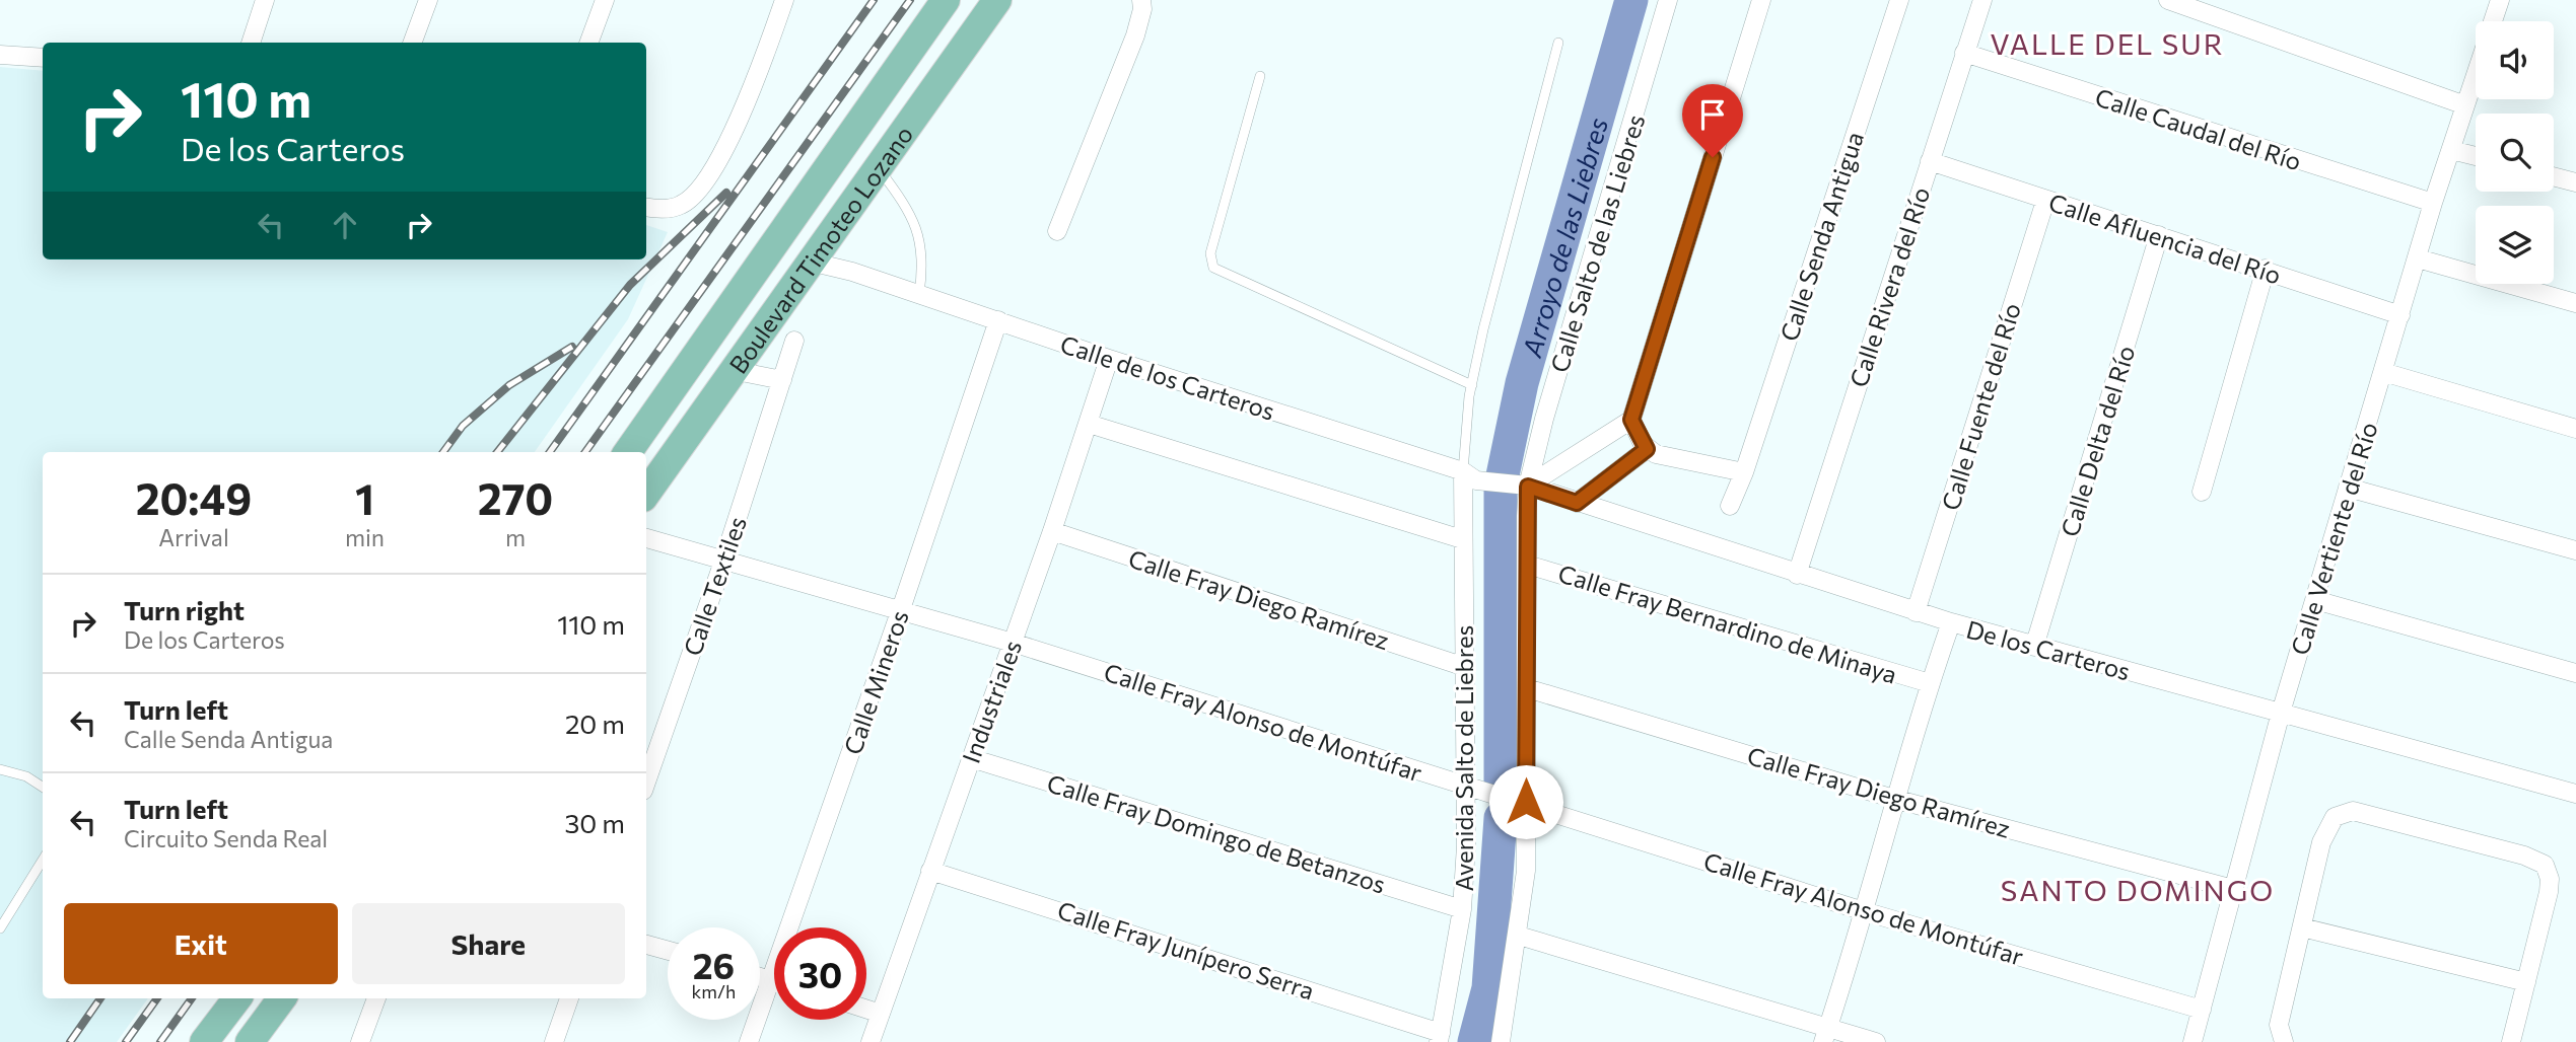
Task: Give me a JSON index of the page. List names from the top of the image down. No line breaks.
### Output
{"streets":{"main road":["Boulevard Timoteo Lozano"],"street":["Calle Caudal del Río","Calle Senda Antigua","Calle Afluencia del Río","Calle Salto de las Liebres","Calle Rivera del Río","Calle de los Carteros","Calle Fuente del Río","Calle Delta del Río","Calle Vertiente del Río","Calle Textiles","Calle Fray Diego Ramírez","Calle Fray Bernardino de Minaya","De los Carteros","Calle Mineros","Industriales","Calle Fray Alonso de Montúfar","Avenida Salto de Liebres","Calle Fray Domingo de Betanzos","Calle Fray Junípero Serra"]},"crossings":[["Calle Caudal del Río","Calle Rivera del Río"],["Calle Caudal del Río","Calle Vertiente del Río"],["Calle Afluencia del Río","Calle Rivera del Río"],["Calle Afluencia del Río","Calle Fuente del Río"],["Calle Afluencia del Río","Calle Delta del Río"],["Calle Afluencia del Río","Calle Vertiente del Río"],["Calle Salto de las Liebres","Calle de los Carteros"],["Calle Salto de las Liebres","De los Carteros"],["Boulevard Timoteo Lozano","Calle de los Carteros"],["Calle Rivera del Río","De los Carteros"],["Calle de los Carteros","De los Carteros"],["Calle de los Carteros","Calle Mineros"],["Calle de los Carteros","Industriales"],["Calle de los Carteros","Avenida Salto de Liebres"],["Calle Fuente del Río","De los Carteros"],["Calle Delta del Río","De los Carteros"],["Calle Vertiente del Río","Calle Fray Diego Ramírez"],["Calle Vertiente del Río","De los Carteros"],["Calle Vertiente del Río","Calle Fray Alonso de Montúfar"],["Calle Textiles","Calle Fray Alonso de Montúfar"],["Calle Fray Diego Ramírez","Industriales"],["Calle Fray Diego Ramírez","Avenida Salto de Liebres"],["Calle Mineros","Calle Fray Alonso de Montúfar"],["Industriales","Calle Fray Alonso de Montúfar"],["Industriales","Calle Fray Domingo de Betanzos"],["Industriales","Calle Fray Junípero Serra"],["Calle Fray Alonso de Montúfar","Avenida Salto de Liebres"],["Avenida Salto de Liebres","Calle Fray Domingo de Betanzos"],["Avenida Salto de Liebres","Calle Fray Junípero Serra"]],"districts":["VALLE DEL SUR","SANTO DOMINGO"],"water":["Arroyo de las Liebres"],"page":{"turn":["110 m","De los Carteros"],"eta":["20:49","Arrival","1","min","270","m"],"list":[{"name":"Turn right","note":"De los Carteros","value":"110 m"},{"name":"Turn left","note":"Calle Senda Antigua","value":"20 m"},{"name":"Turn left","note":"Circuito Senda Real","value":"30 m"}],"buttons":["Exit","Share"],"speed":"26 km/h","limit":"30"}}
